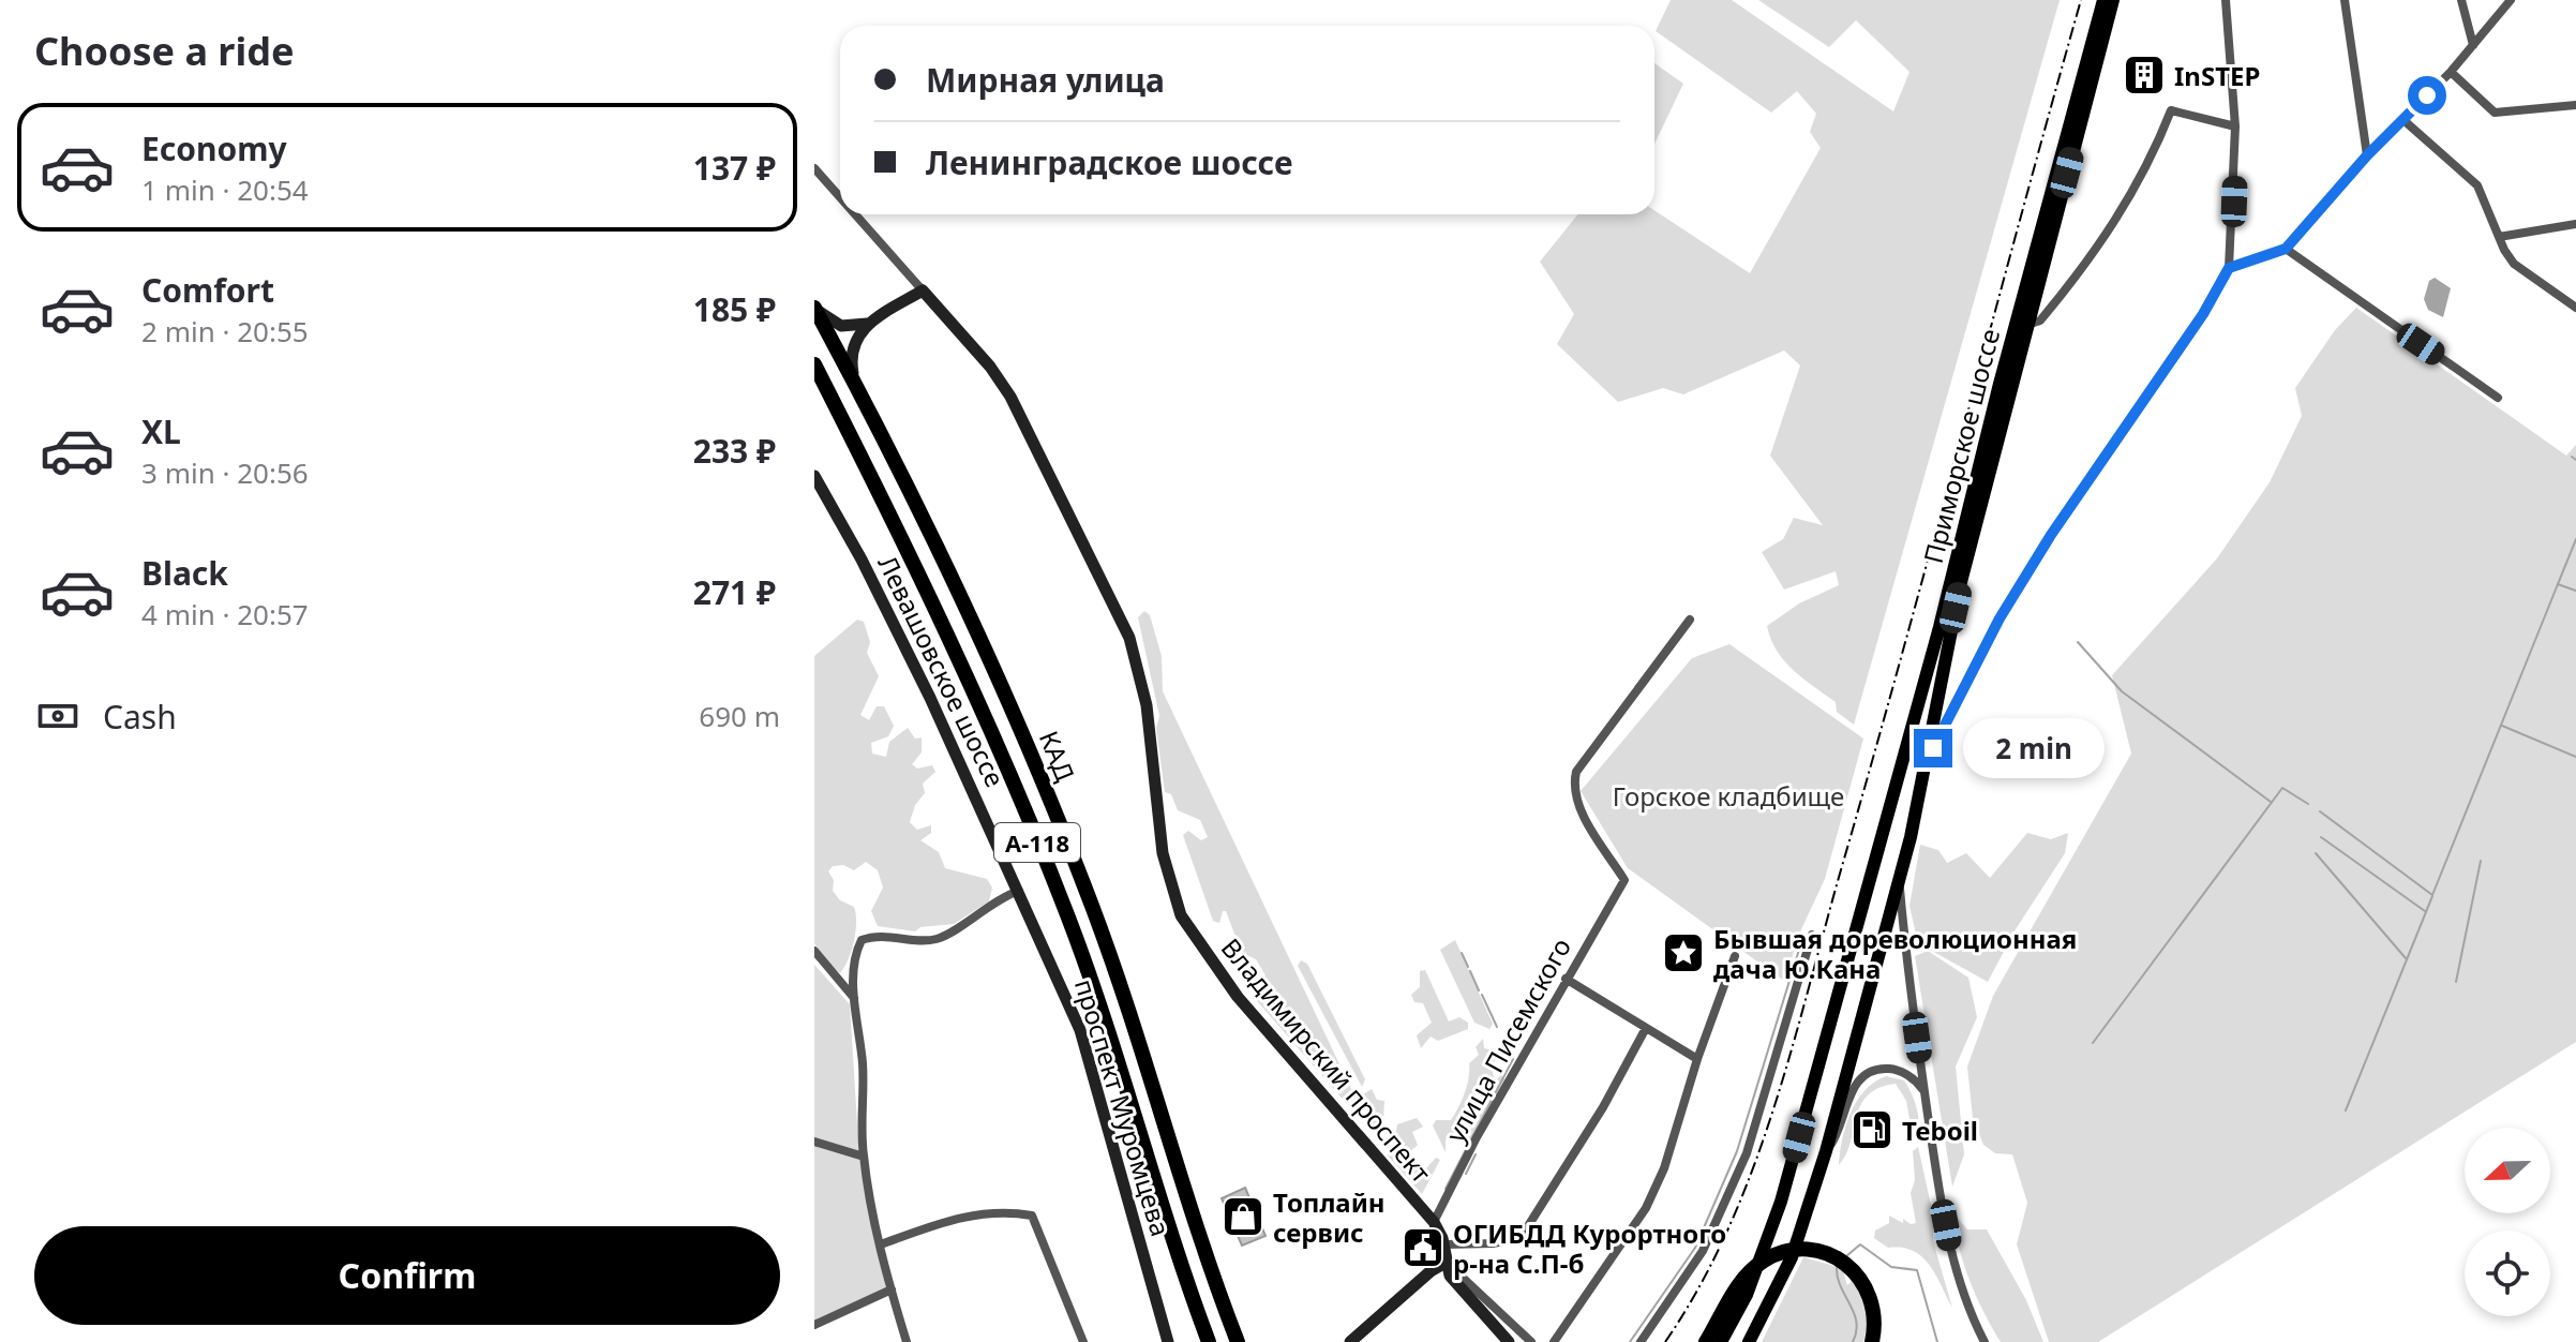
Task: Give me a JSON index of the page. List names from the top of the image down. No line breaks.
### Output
{"streets":{"highway":["КАД","А-118"],"main road":["Приморское шоссе","Левашовское шоссе","Владимирский проспект","проспект Муромцева"],"street":["улица Писемского"]},"crossings":[["Левашовское шоссе","проспект Муромцева"],["улица Писемского","Владимирский проспект"]],"parks":["Горское кладбище"],"places":{"building":["InSTEP"],"place":["Бывшая дореволюционная дача Ю.Кана"],"fuel station":["Teboil"],"shop":["Топлайн сервис"],"public building":["ОГИБДД Курортного р-на С.П-б"]},"north":"left","page":{"heading":"Choose a ride","banner":["Мирная улица","Ленинградское шоссе"],"list":[{"name":"Economy","note":"1 min · 20:54","value":"137 ₽"},{"name":"Comfort","note":"2 min · 20:55","value":"185 ₽"},{"name":"XL","note":"3 min · 20:56","value":"233 ₽"},{"name":"Black","note":"4 min · 20:57","value":"271 ₽"}],"pay":["Cash","690 m"],"bubble":"2 min","buttons":"Confirm"}}
